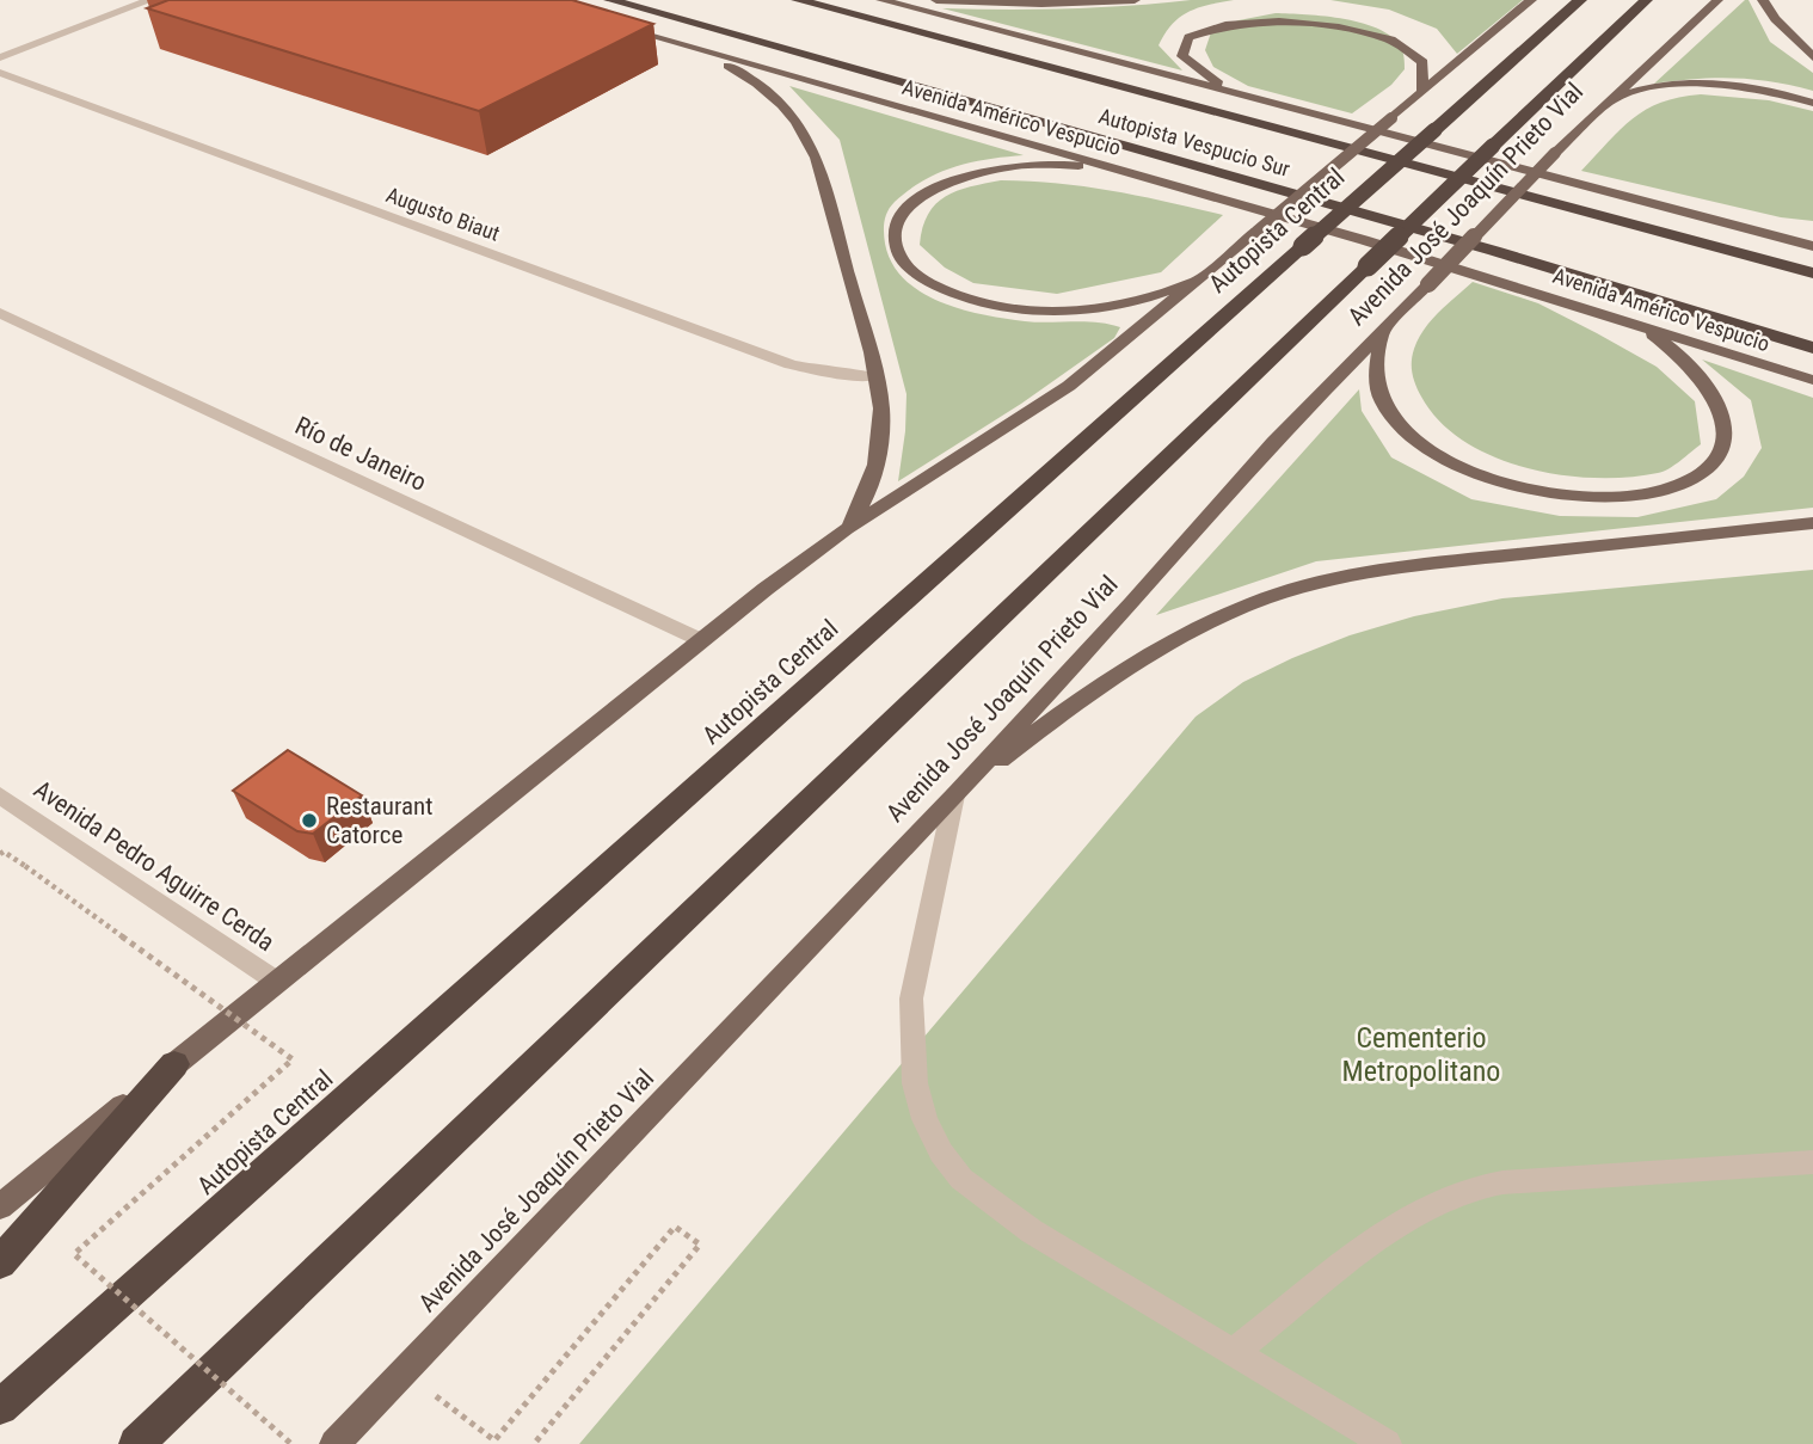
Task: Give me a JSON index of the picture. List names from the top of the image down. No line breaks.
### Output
{"streets":{"highway":["Autopista Vespucio Sur","Autopista Central"],"main road":["Avenida Américo Vespucio","Avenida José Joaquín Prieto Vial"],"street":["Augusto Biaut","Río de Janeiro","Avenida Pedro Aguirre Cerda"]},"parks":["Cementerio Metropolitano"],"places":["Restaurant Catorce"]}
